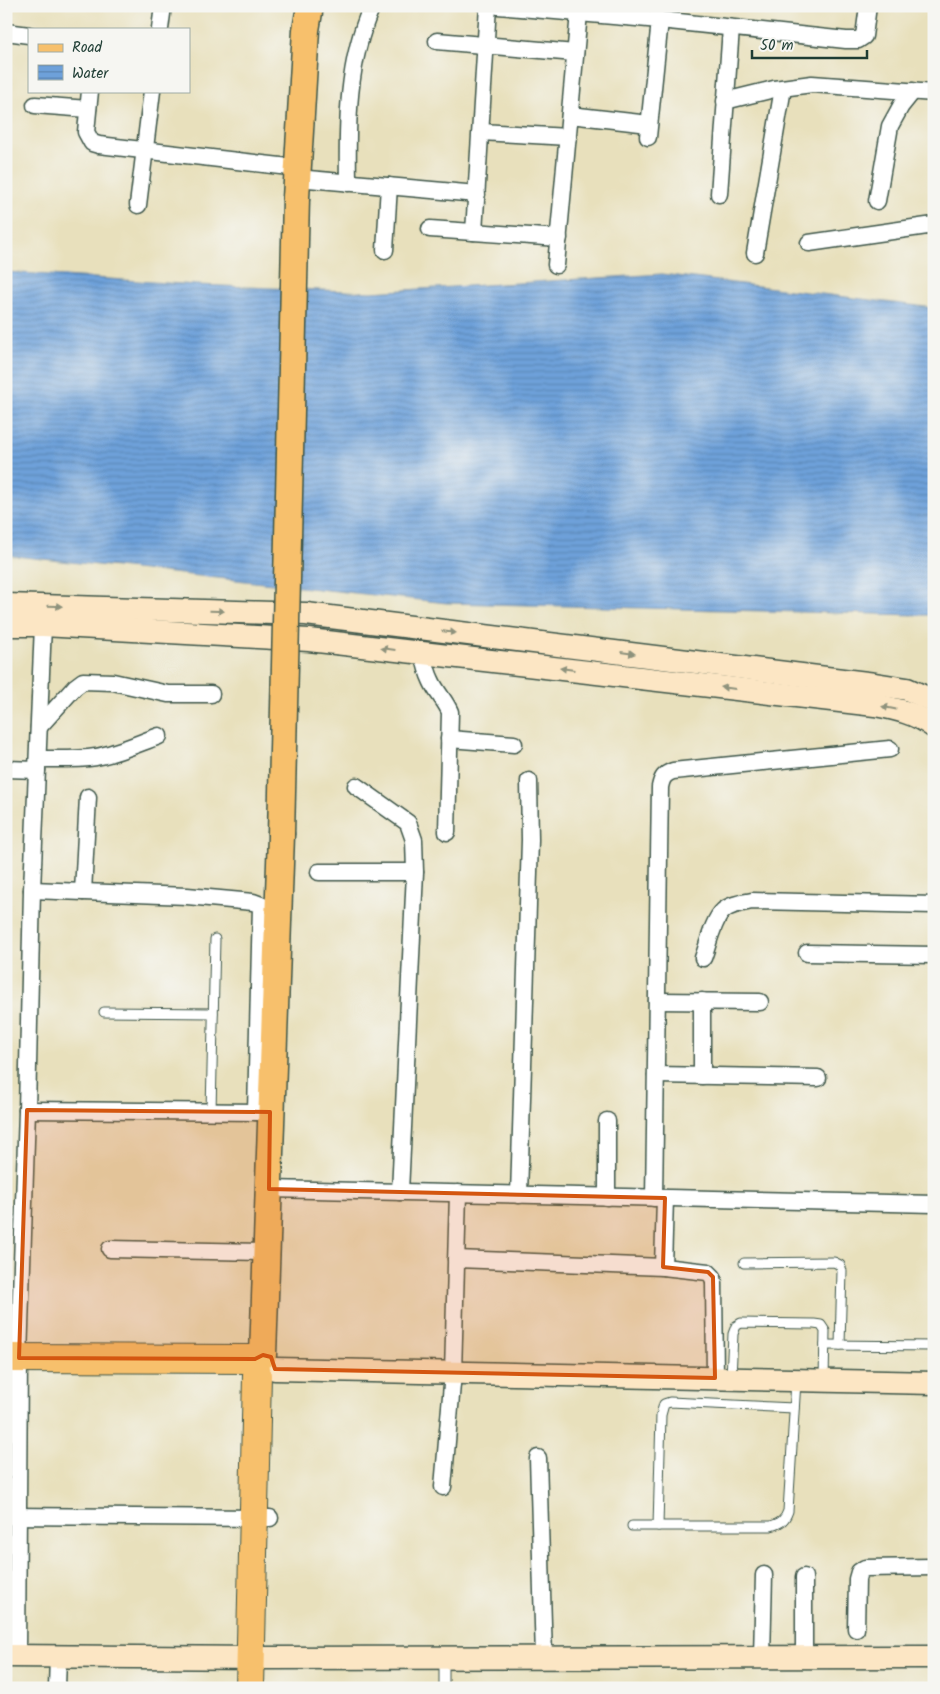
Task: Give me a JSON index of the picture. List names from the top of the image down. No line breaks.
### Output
{"legend":["Road","Water"],"scale_bar":"50 m"}
